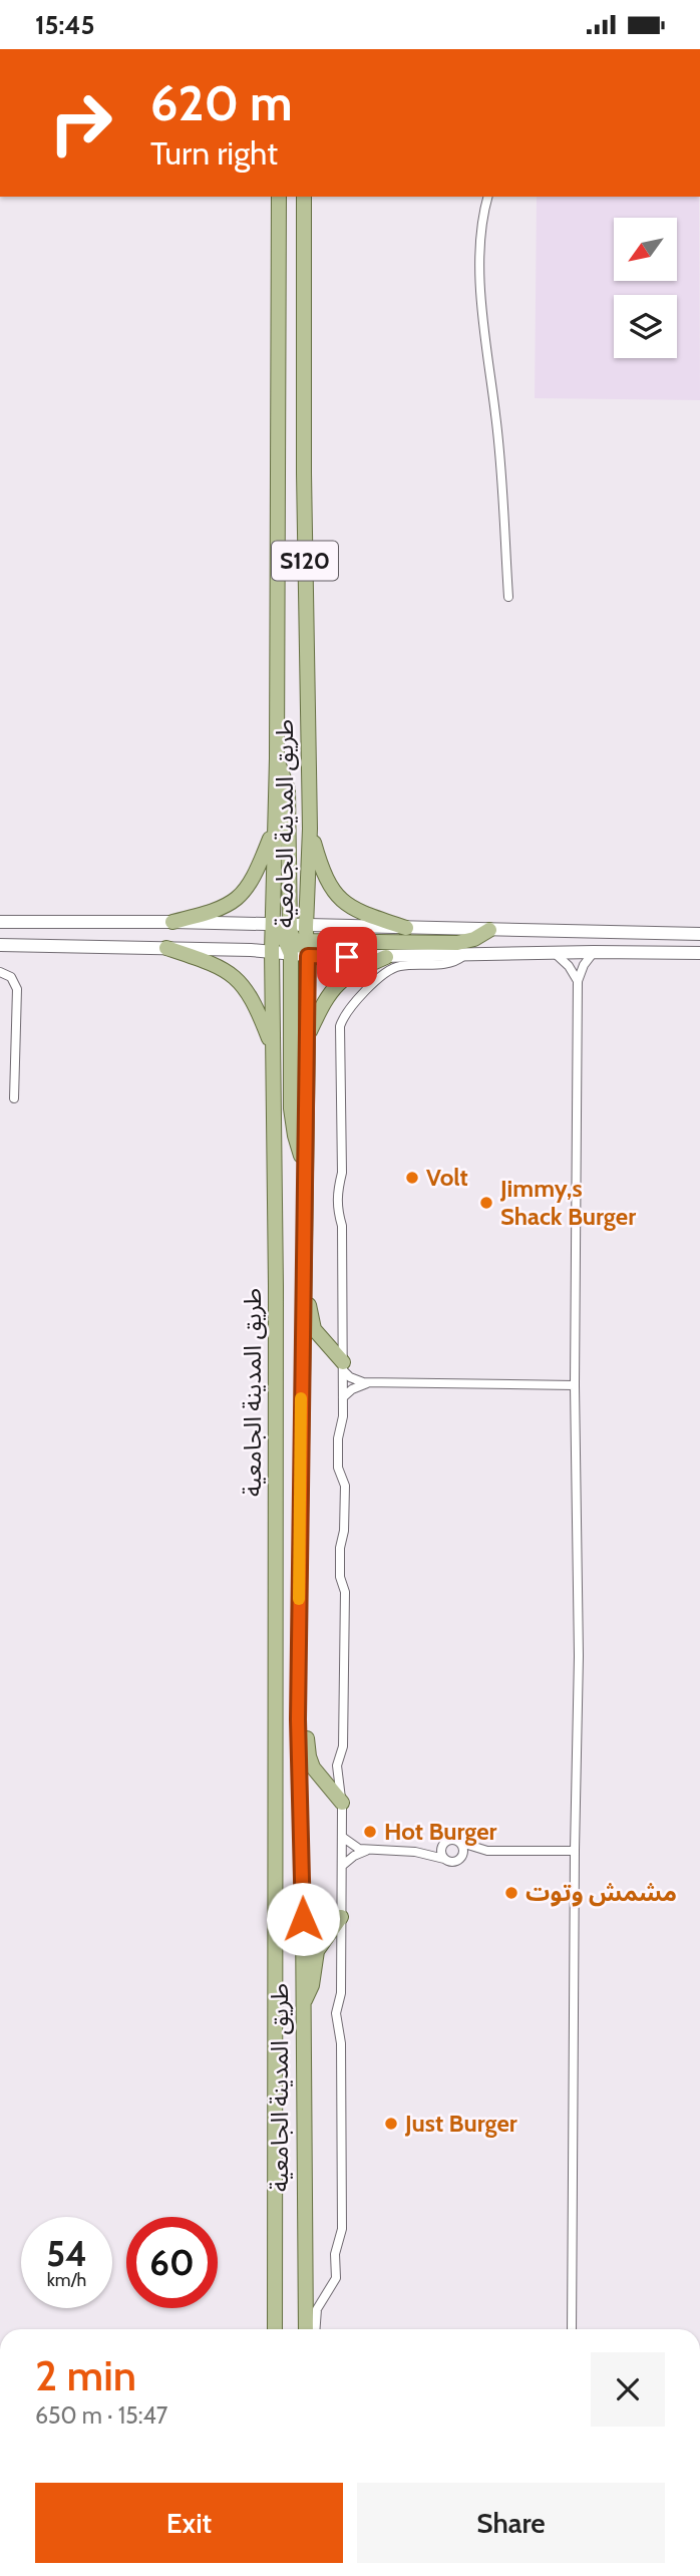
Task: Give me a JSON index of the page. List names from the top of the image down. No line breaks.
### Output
{"streets":{"main road":["S120","طريق المدينة الجامعية"]},"places":["Volt","Jimmy,s Shack Burger","Hot Burger","مشمش وتوت","Just Burger"],"north":"bottom left","page":{"status":"15:45","turn":["620 m","Turn right"],"speed":"54 km/h","limit":"60","heading":["2 min","650 m · 15:47"],"buttons":["Exit","Share"]}}
